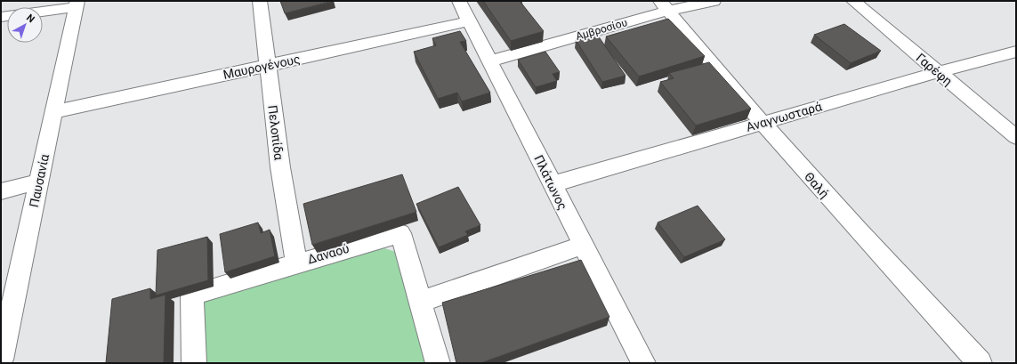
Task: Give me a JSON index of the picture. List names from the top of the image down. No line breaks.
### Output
{"streets":{"street":["Αμβροσίου","Μαυρογένους","Γαρέφη","Αναγνωσταρά","Πελοπίδα","Παυσανία","Πλάτωνος","Θαλή","Δαναού"]},"crossings":[["Αμβροσίου","Πλάτωνος"],["Αμβροσίου","Θαλή"],["Μαυρογένους","Πελοπίδα"],["Μαυρογένους","Παυσανία"],["Μαυρογένους","Πλάτωνος"],["Γαρέφη","Αναγνωσταρά"],["Αναγνωσταρά","Πλάτωνος"],["Αναγνωσταρά","Θαλή"],["Πελοπίδα","Δαναού"]],"north":"top right"}
